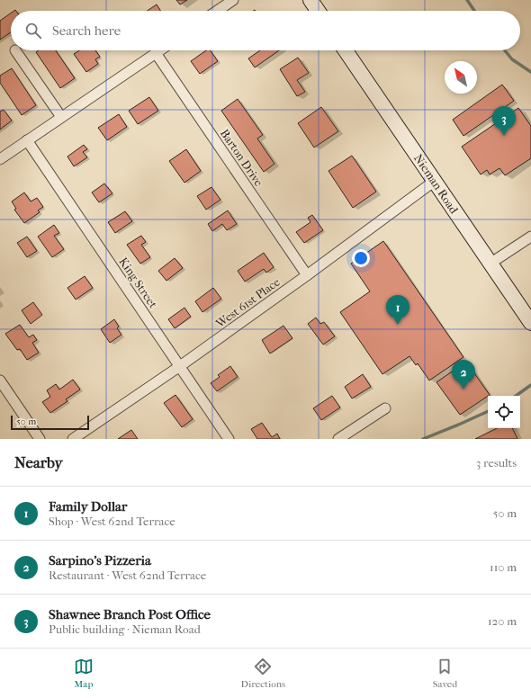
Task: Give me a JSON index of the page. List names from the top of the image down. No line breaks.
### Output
{"streets":{"main road":["Nieman Road"],"street":["Barton Drive","King Street","West 61st Place"]},"crossings":[["Barton Drive","West 61st Place"],["Nieman Road","West 61st Place"],["King Street","West 61st Place"]],"scale_bar":"50 m","north":"top left","page":{"search":"Search here","pins":["3","1","2"],"scale":"50 m","heading":["Nearby","3 results"],"list":[{"mark":"1","name":"Family Dollar","note":"Shop · West 62nd Terrace","value":"50 m"},{"mark":"2","name":"Sarpino's Pizzeria","note":"Restaurant · West 62nd Terrace","value":"110 m"},{"mark":"3","name":"Shawnee Branch Post Office","note":"Public building · Nieman Road","value":"120 m"}],"nav":["Map","Directions","Saved"]}}
